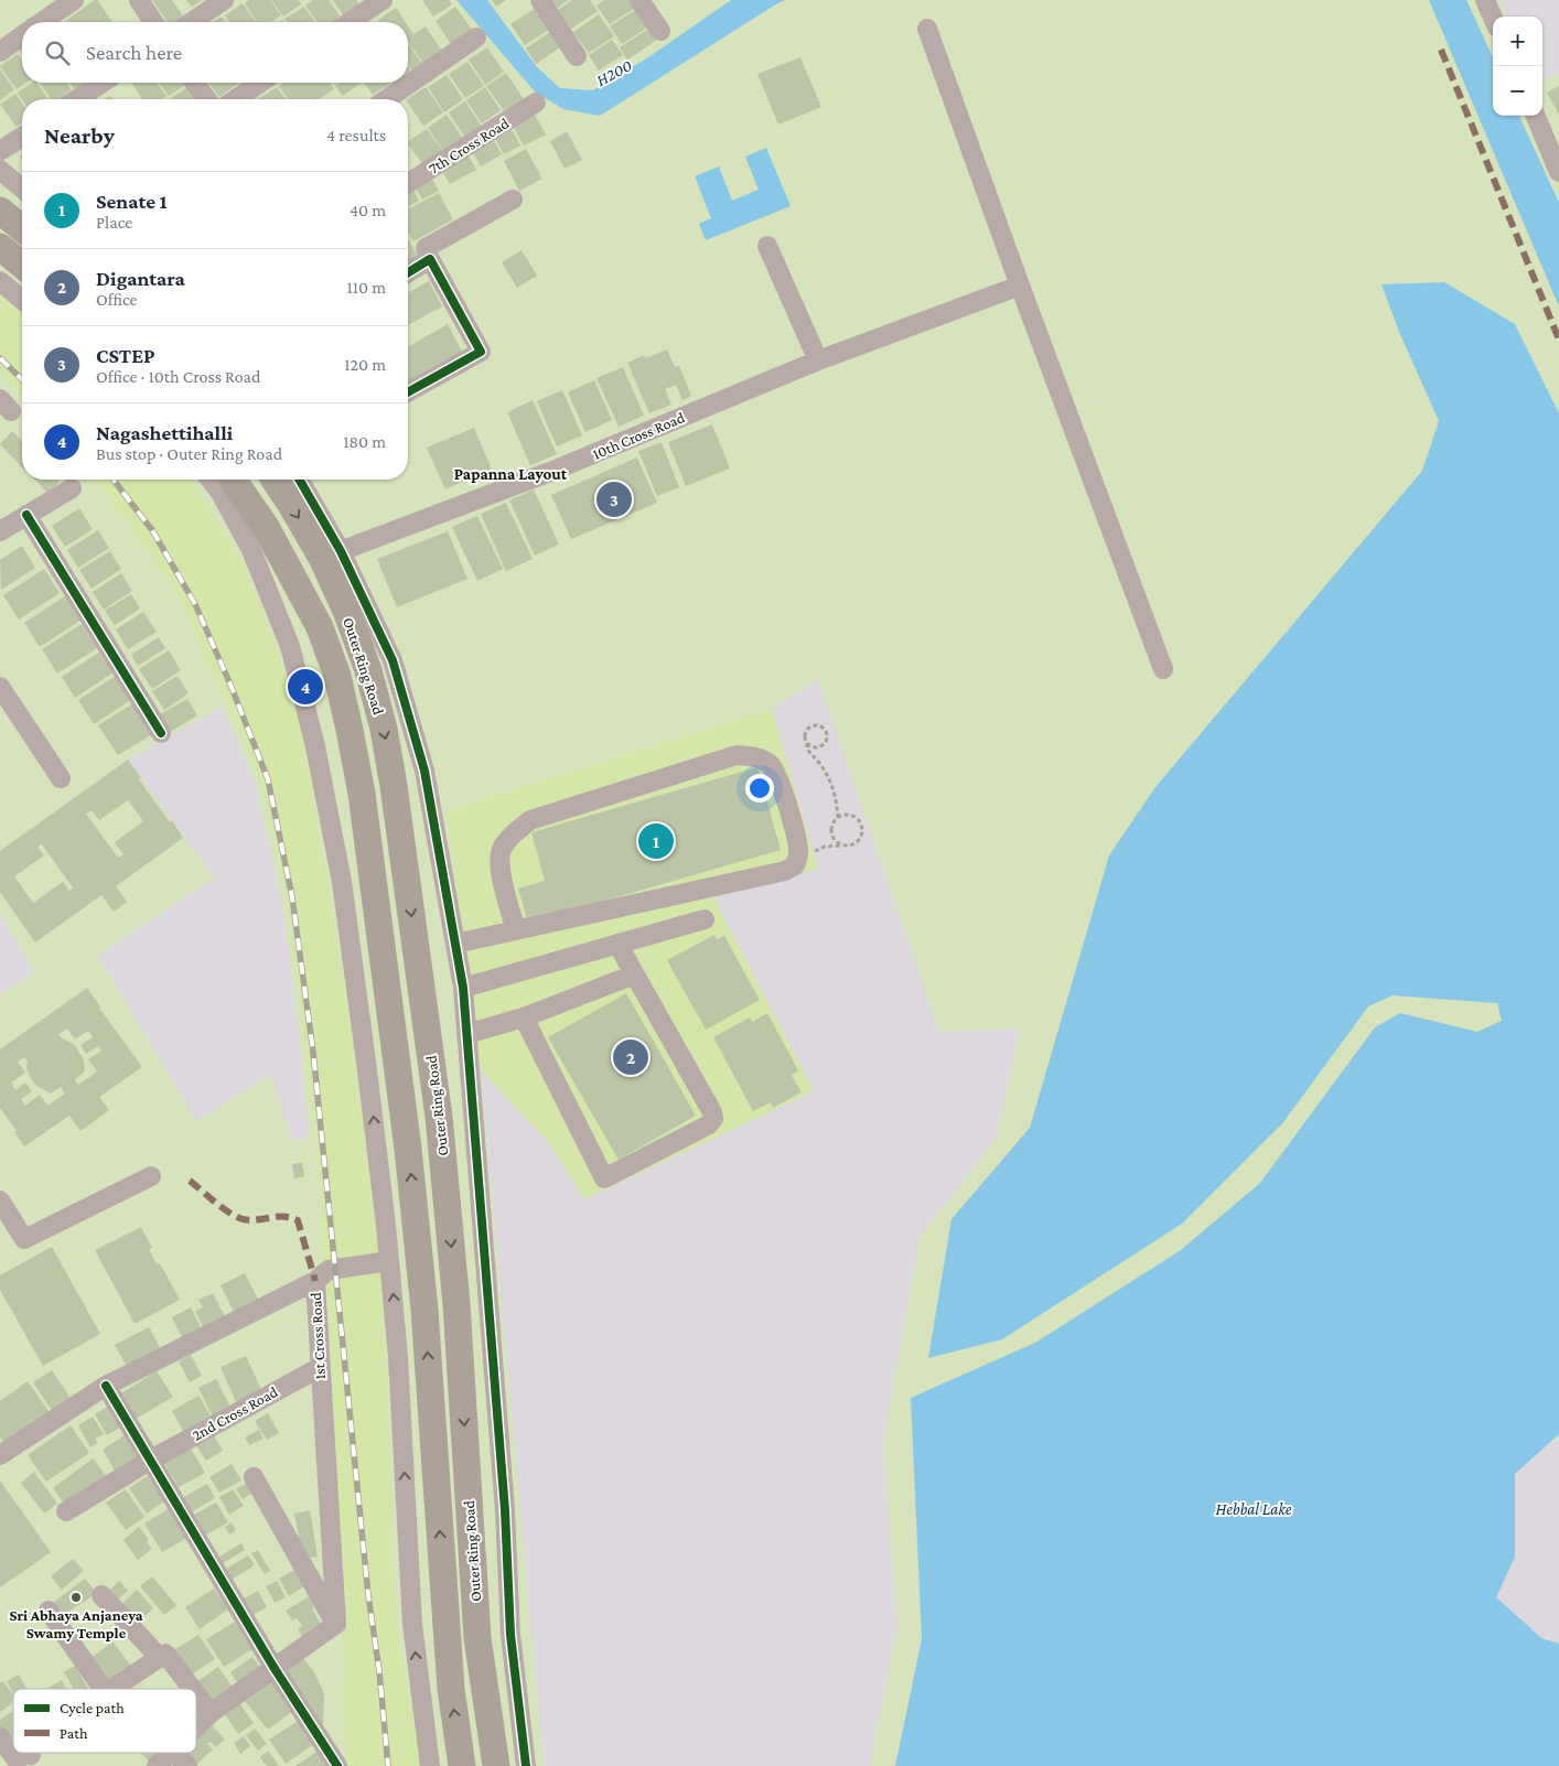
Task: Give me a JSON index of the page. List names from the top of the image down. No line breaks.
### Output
{"streets":{"highway":["Outer Ring Road"],"street":["7th Cross Road","10th Cross Road","1st Cross Road","2nd Cross Road"]},"crossings":[["10th Cross Road","Outer Ring Road"],["1st Cross Road","2nd Cross Road"]],"districts":["Papanna Layout"],"water":["H200","Hebbal Lake"],"places":["Sri Abhaya Anjaneya Swamy Temple"],"legend":["Cycle path","Path"],"page":{"map_buttons":["+","−"],"search":"Search here","heading":["Nearby","4 results"],"list":[{"mark":"1","name":"Senate 1","note":"Place","value":"40 m"},{"mark":"2","name":"Digantara","note":"Office","value":"110 m"},{"mark":"3","name":"CSTEP","note":"Office · 10th Cross Road","value":"120 m"},{"mark":"4","name":"Nagashettihalli","note":"Bus stop · Outer Ring Road","value":"180 m"}],"pins":["3","4","1","2"]}}
